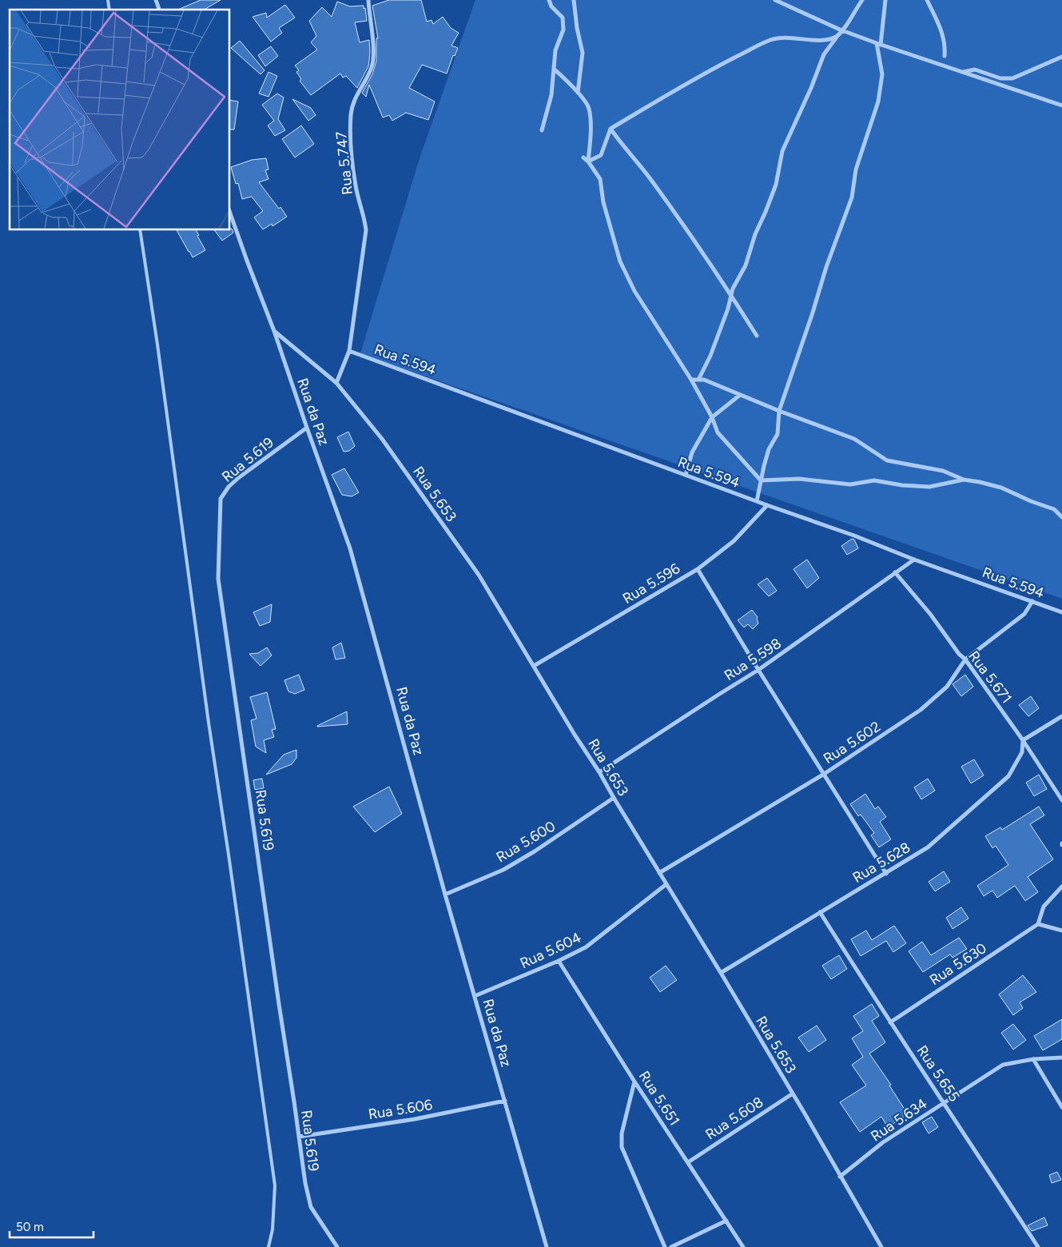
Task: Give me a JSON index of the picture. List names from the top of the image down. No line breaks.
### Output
{"streets":{"street":["Rua 5.747","Rua 5.594","Rua da Paz","Rua 5.619","Rua 5.653","Rua 5.596","Rua 5.598","Rua 5.671","Rua 5.602","Rua 5.600","Rua 5.628","Rua 5.604","Rua 5.630","Rua 5.655","Rua 5.651","Rua 5.606","Rua 5.608","Rua 5.634"]},"crossings":[["Rua 5.747","Rua 5.594"],["Rua 5.747","Rua 5.653"],["Rua 5.594","Rua 5.596"],["Rua 5.594","Rua 5.598"],["Rua 5.594","Rua 5.602"],["Rua da Paz","Rua 5.619"],["Rua da Paz","Rua 5.653"],["Rua da Paz","Rua 5.600"],["Rua da Paz","Rua 5.604"],["Rua da Paz","Rua 5.606"],["Rua 5.619","Rua 5.606"],["Rua 5.653","Rua 5.596"],["Rua 5.653","Rua 5.598"],["Rua 5.653","Rua 5.602"],["Rua 5.653","Rua 5.600"],["Rua 5.653","Rua 5.628"],["Rua 5.653","Rua 5.604"],["Rua 5.653","Rua 5.608"],["Rua 5.653","Rua 5.634"],["Rua 5.598","Rua 5.671"],["Rua 5.671","Rua 5.602"],["Rua 5.671","Rua 5.628"],["Rua 5.628","Rua 5.655"],["Rua 5.604","Rua 5.651"],["Rua 5.630","Rua 5.655"],["Rua 5.655","Rua 5.634"],["Rua 5.651","Rua 5.608"]],"scale_bar":"50 m"}
